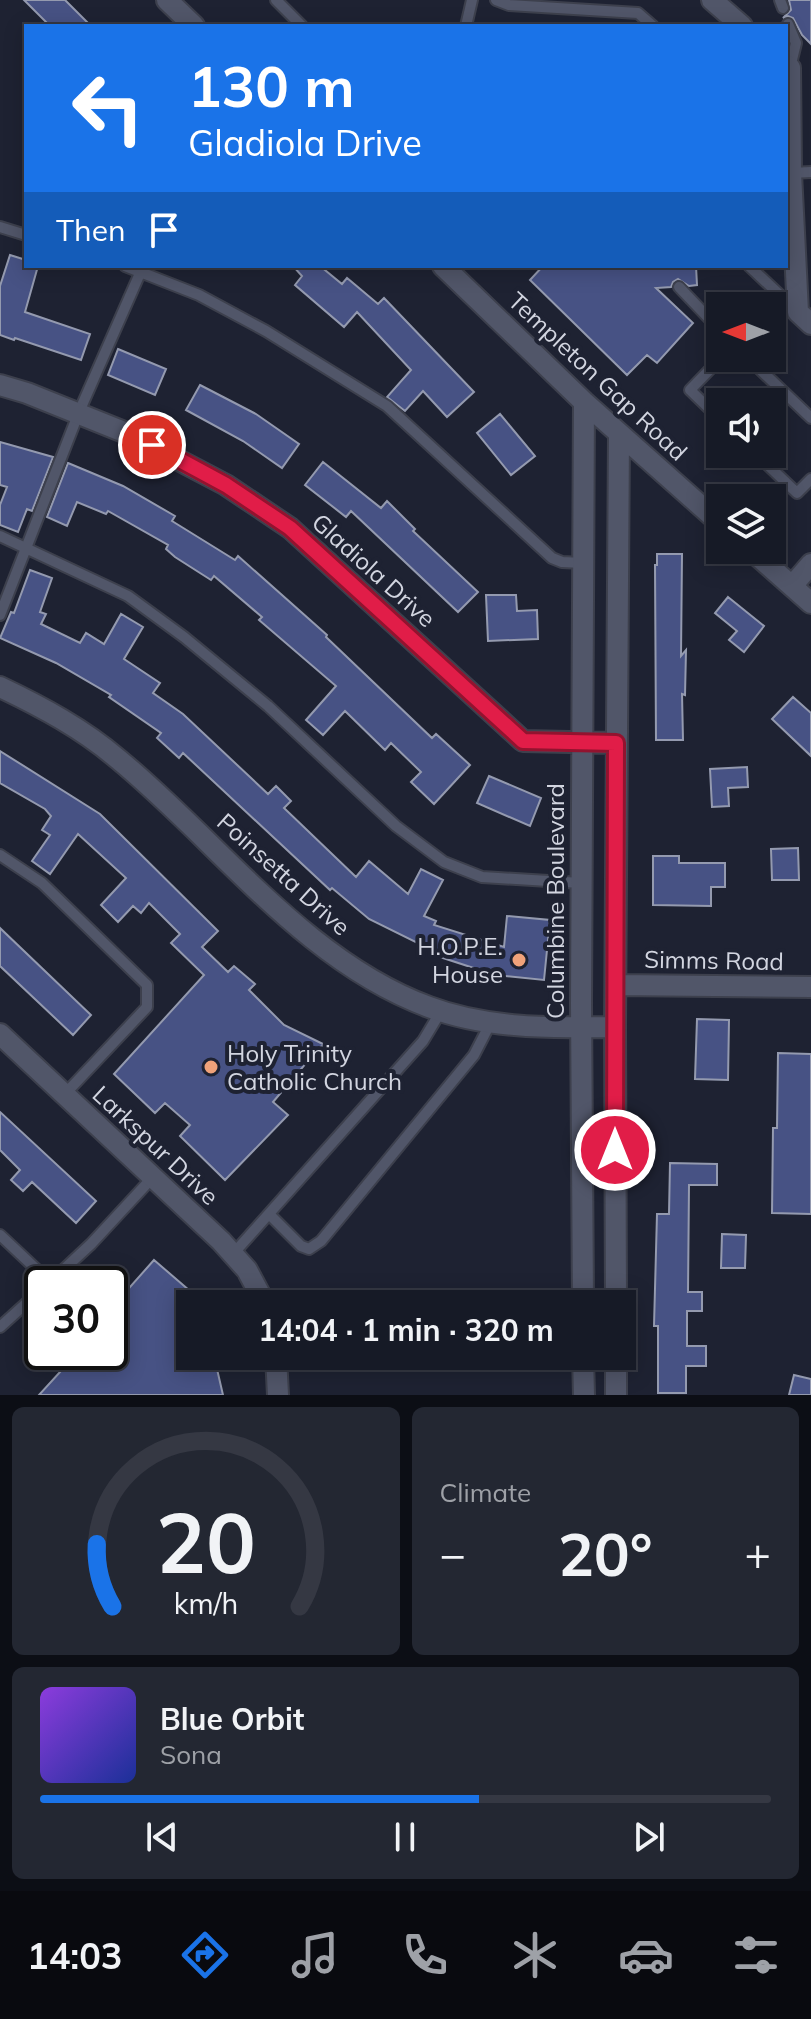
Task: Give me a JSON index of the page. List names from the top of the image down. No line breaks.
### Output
{"streets":{"street":["Templeton Gap Road","Gladiola Drive","Poinsetta Drive","Columbine Boulevard","Simms Road","Larkspur Drive"]},"crossings":[["Templeton Gap Road","Columbine Boulevard"],["Gladiola Drive","Columbine Boulevard"],["Poinsetta Drive","Columbine Boulevard"]],"places":["H.O.P.E. House","Holy Trinity Catholic Church"],"north":"left","page":{"turn":["130 m","Gladiola Drive"],"then":"Then","limit":"30","trip":"14:04 · 1 min · 320 m","tile":"Climate","heat":["−","20°","+"],"song":["Blue Orbit","Sona"],"tabs":"14:03","gauge":["20","km/h"]}}
